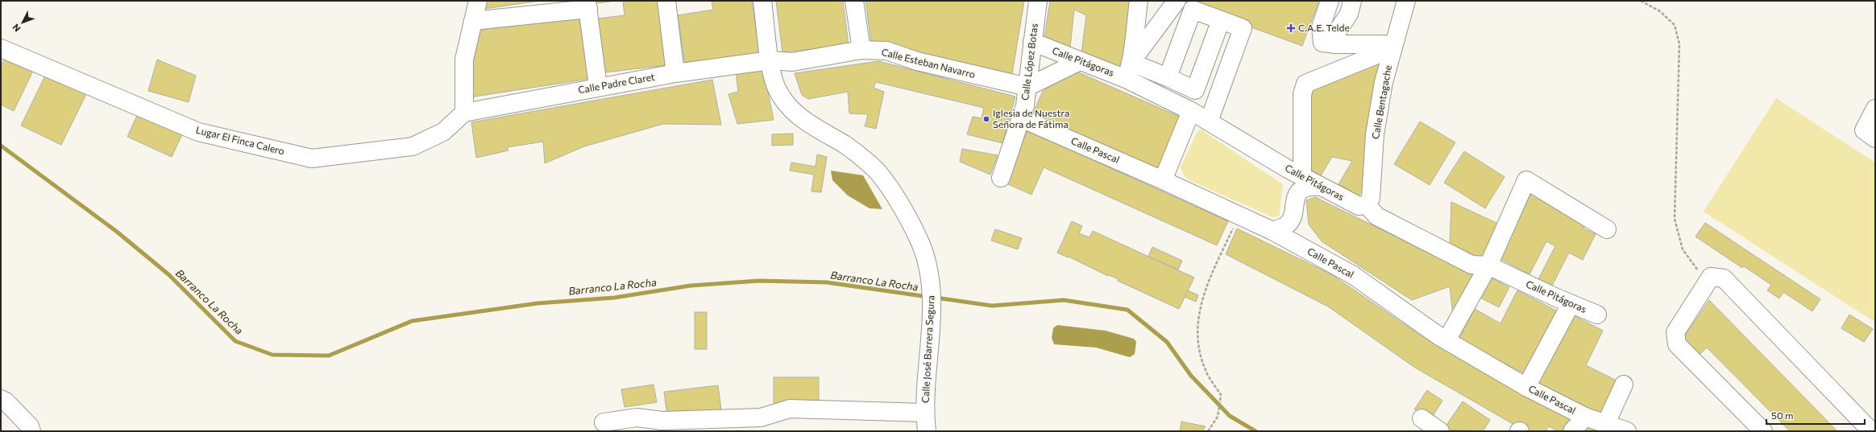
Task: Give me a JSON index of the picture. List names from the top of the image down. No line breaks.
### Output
{"streets":{"street":["Calle López Botas","Calle Pitágoras","Calle Esteban Navarro","Calle Padre Claret","Calle Bentagache","Lugar El Finca Calero","Calle Pascal","Calle José Barrera Segura"]},"crossings":[["Calle López Botas","Calle Pitágoras"],["Calle López Botas","Calle Esteban Navarro"],["Calle López Botas","Calle Pascal"],["Calle Pitágoras","Calle Bentagache"],["Calle Esteban Navarro","Calle Padre Claret"],["Calle Esteban Navarro","Calle José Barrera Segura"],["Calle Padre Claret","Lugar El Finca Calero"],["Calle Padre Claret","Calle José Barrera Segura"]],"water":["Barranco La Rocha"],"places":{"health":["C.A.E. Telde"],"other":["Iglesia de Nuestra Señora de Fátima"]},"scale_bar":"50 m","north":"bottom left"}
